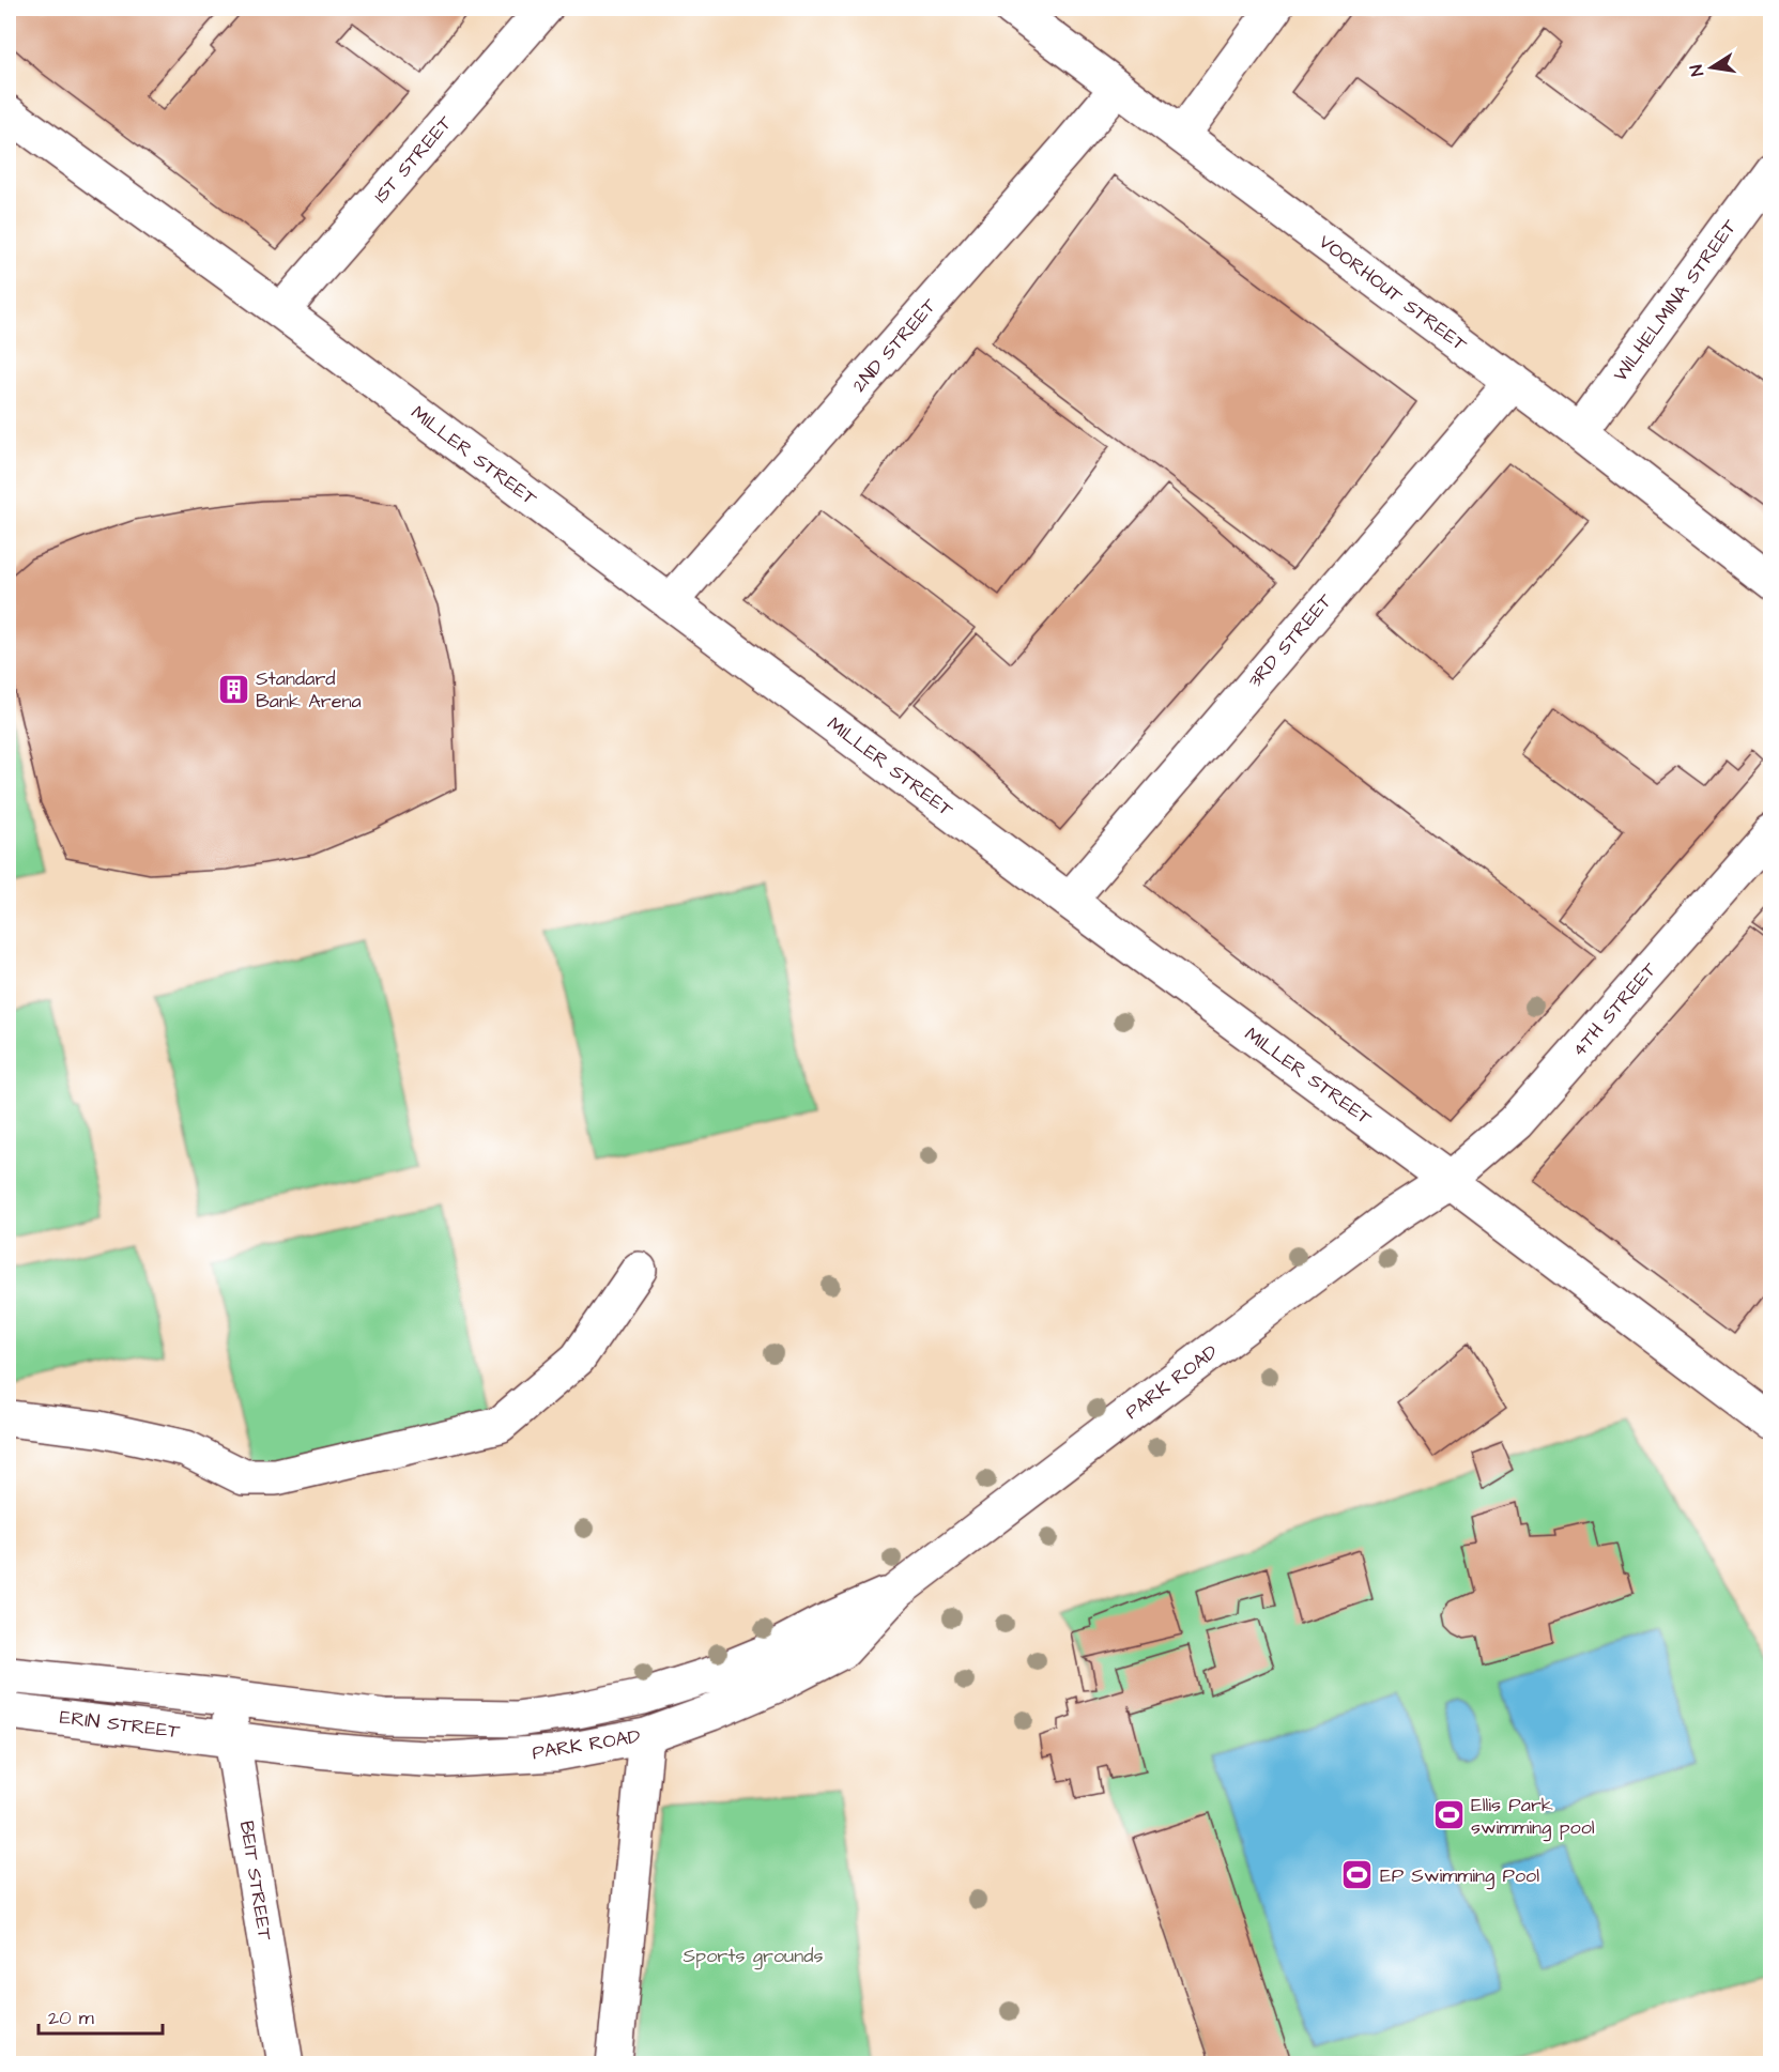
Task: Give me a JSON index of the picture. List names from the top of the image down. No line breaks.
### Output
{"streets":{"street":["1ST STREET","VOORHOUT STREET","WILHELMINA STREET","2ND STREET","MILLER STREET","3RD STREET","4TH STREET","PARK ROAD","ERIN STREET","BEIT STREET"]},"crossings":[["1ST STREET","MILLER STREET"],["VOORHOUT STREET","WILHELMINA STREET"],["VOORHOUT STREET","2ND STREET"],["VOORHOUT STREET","3RD STREET"],["2ND STREET","MILLER STREET"],["MILLER STREET","3RD STREET"],["MILLER STREET","4TH STREET"],["MILLER STREET","PARK ROAD"],["4TH STREET","PARK ROAD"],["PARK ROAD","ERIN STREET"],["PARK ROAD","BEIT STREET"],["ERIN STREET","BEIT STREET"]],"parks":["Sports grounds"],"places":{"building":["Standard Bank Arena"],"sports":["Ellis Park swimming pool","EP Swimming Pool"]},"scale_bar":"20 m","north":"left"}
